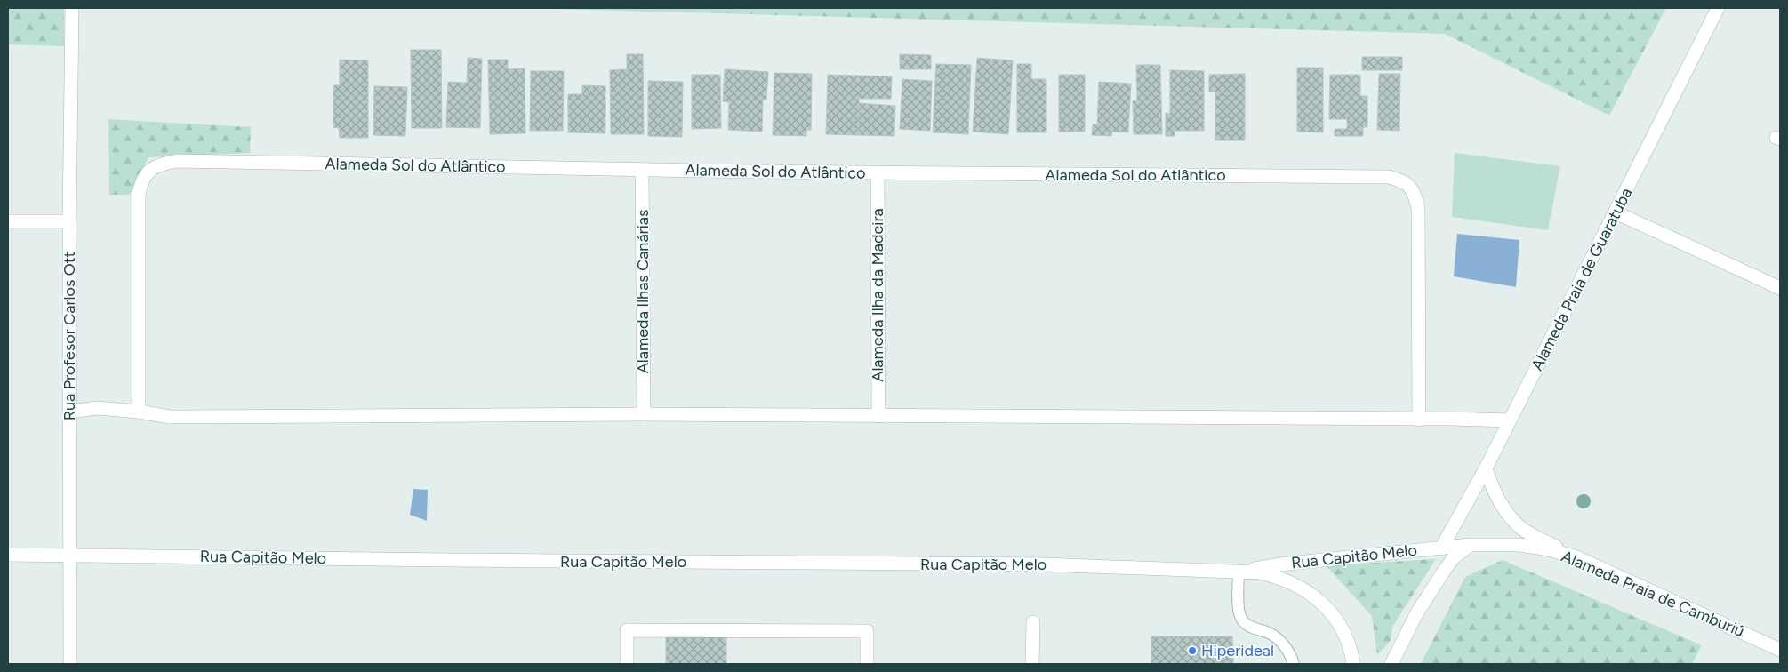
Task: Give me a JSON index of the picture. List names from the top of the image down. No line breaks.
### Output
{"streets":{"street":["Alameda Sol do Atlântico","Alameda Praia de Guaratuba","Alameda Ilhas Canárias","Alameda Ilha da Madeira","Rua Profesor Carlos Ott","Rua Capitão Melo","Alameda Praia de Camburiú"]},"crossings":[["Alameda Sol do Atlântico","Alameda Ilhas Canárias"],["Alameda Sol do Atlântico","Alameda Ilha da Madeira"],["Alameda Praia de Guaratuba","Rua Capitão Melo"],["Rua Profesor Carlos Ott","Rua Capitão Melo"],["Rua Capitão Melo","Alameda Praia de Camburiú"]],"places":["Hiperideal"]}
